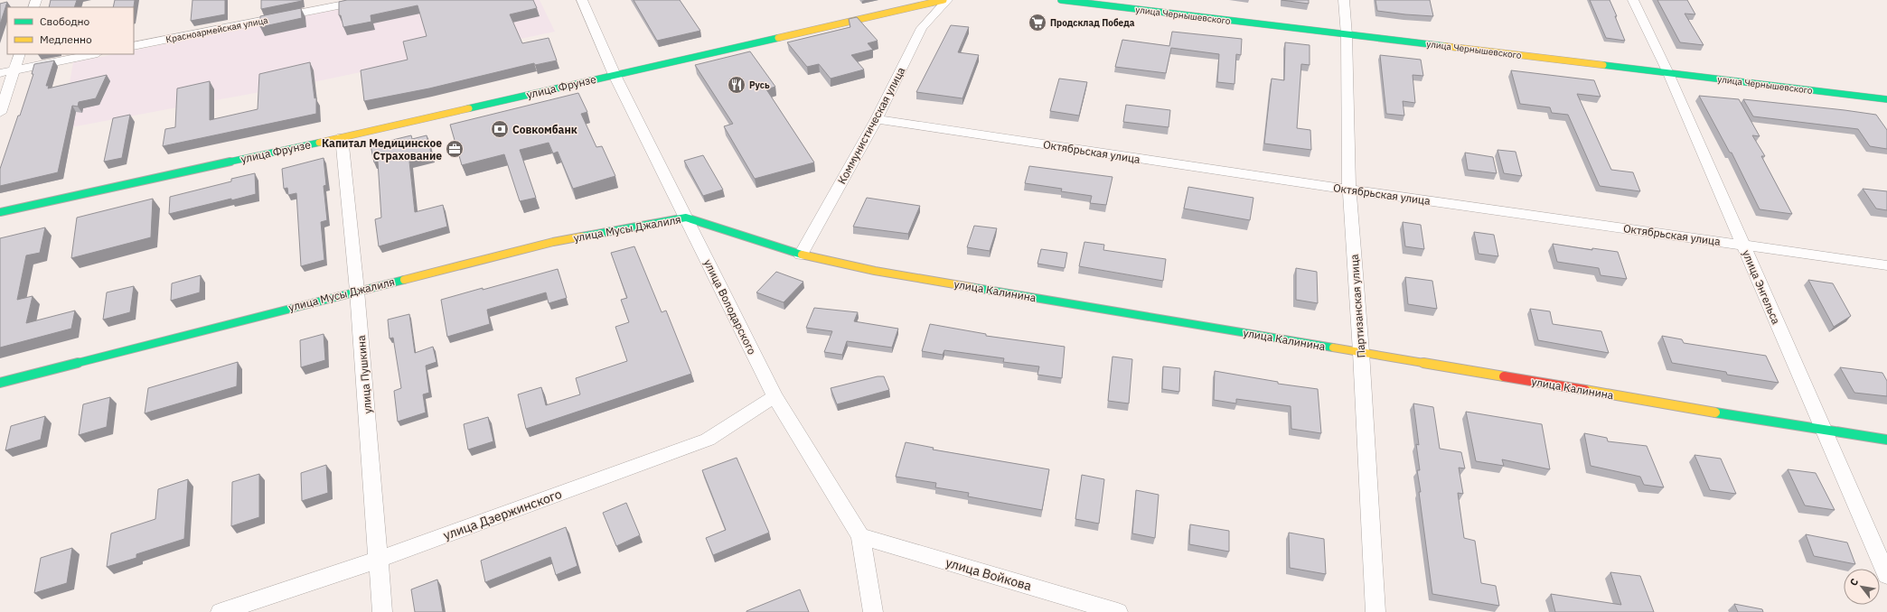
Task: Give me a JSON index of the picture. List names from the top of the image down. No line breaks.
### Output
{"streets":{"street":["улица Чернышевского","Красноармейская улица","улица Фрунзе","Коммунистическая улица","Октябрьская улица","улица Мусы Джалиля","улица Энгельса","улица Калинина","Партизанская улица","улица Володарского","улица Пушкина","улица Дзержинского","улица Войкова"]},"crossings":[["улица Чернышевского","улица Энгельса"],["улица Чернышевского","Партизанская улица"],["улица Фрунзе","улица Володарского"],["улица Фрунзе","улица Пушкина"],["Коммунистическая улица","Октябрьская улица"],["Коммунистическая улица","улица Калинина"],["Октябрьская улица","улица Энгельса"],["Октябрьская улица","Партизанская улица"],["улица Мусы Джалиля","улица Калинина"],["улица Мусы Джалиля","улица Володарского"],["улица Мусы Джалиля","улица Пушкина"],["улица Энгельса","улица Калинина"],["улица Калинина","Партизанская улица"],["улица Калинина","улица Володарского"],["улица Володарского","улица Дзержинского"],["улица Володарского","улица Войкова"],["улица Пушкина","улица Дзержинского"]],"places":{"supermarket":["Продсклад Победа"],"restaurant":["Русь"],"bank":["Совкомбанк"],"office":["Капитал Медицинское Страхование"]},"legend":["Свободно","Медленно"],"north":"top left"}
